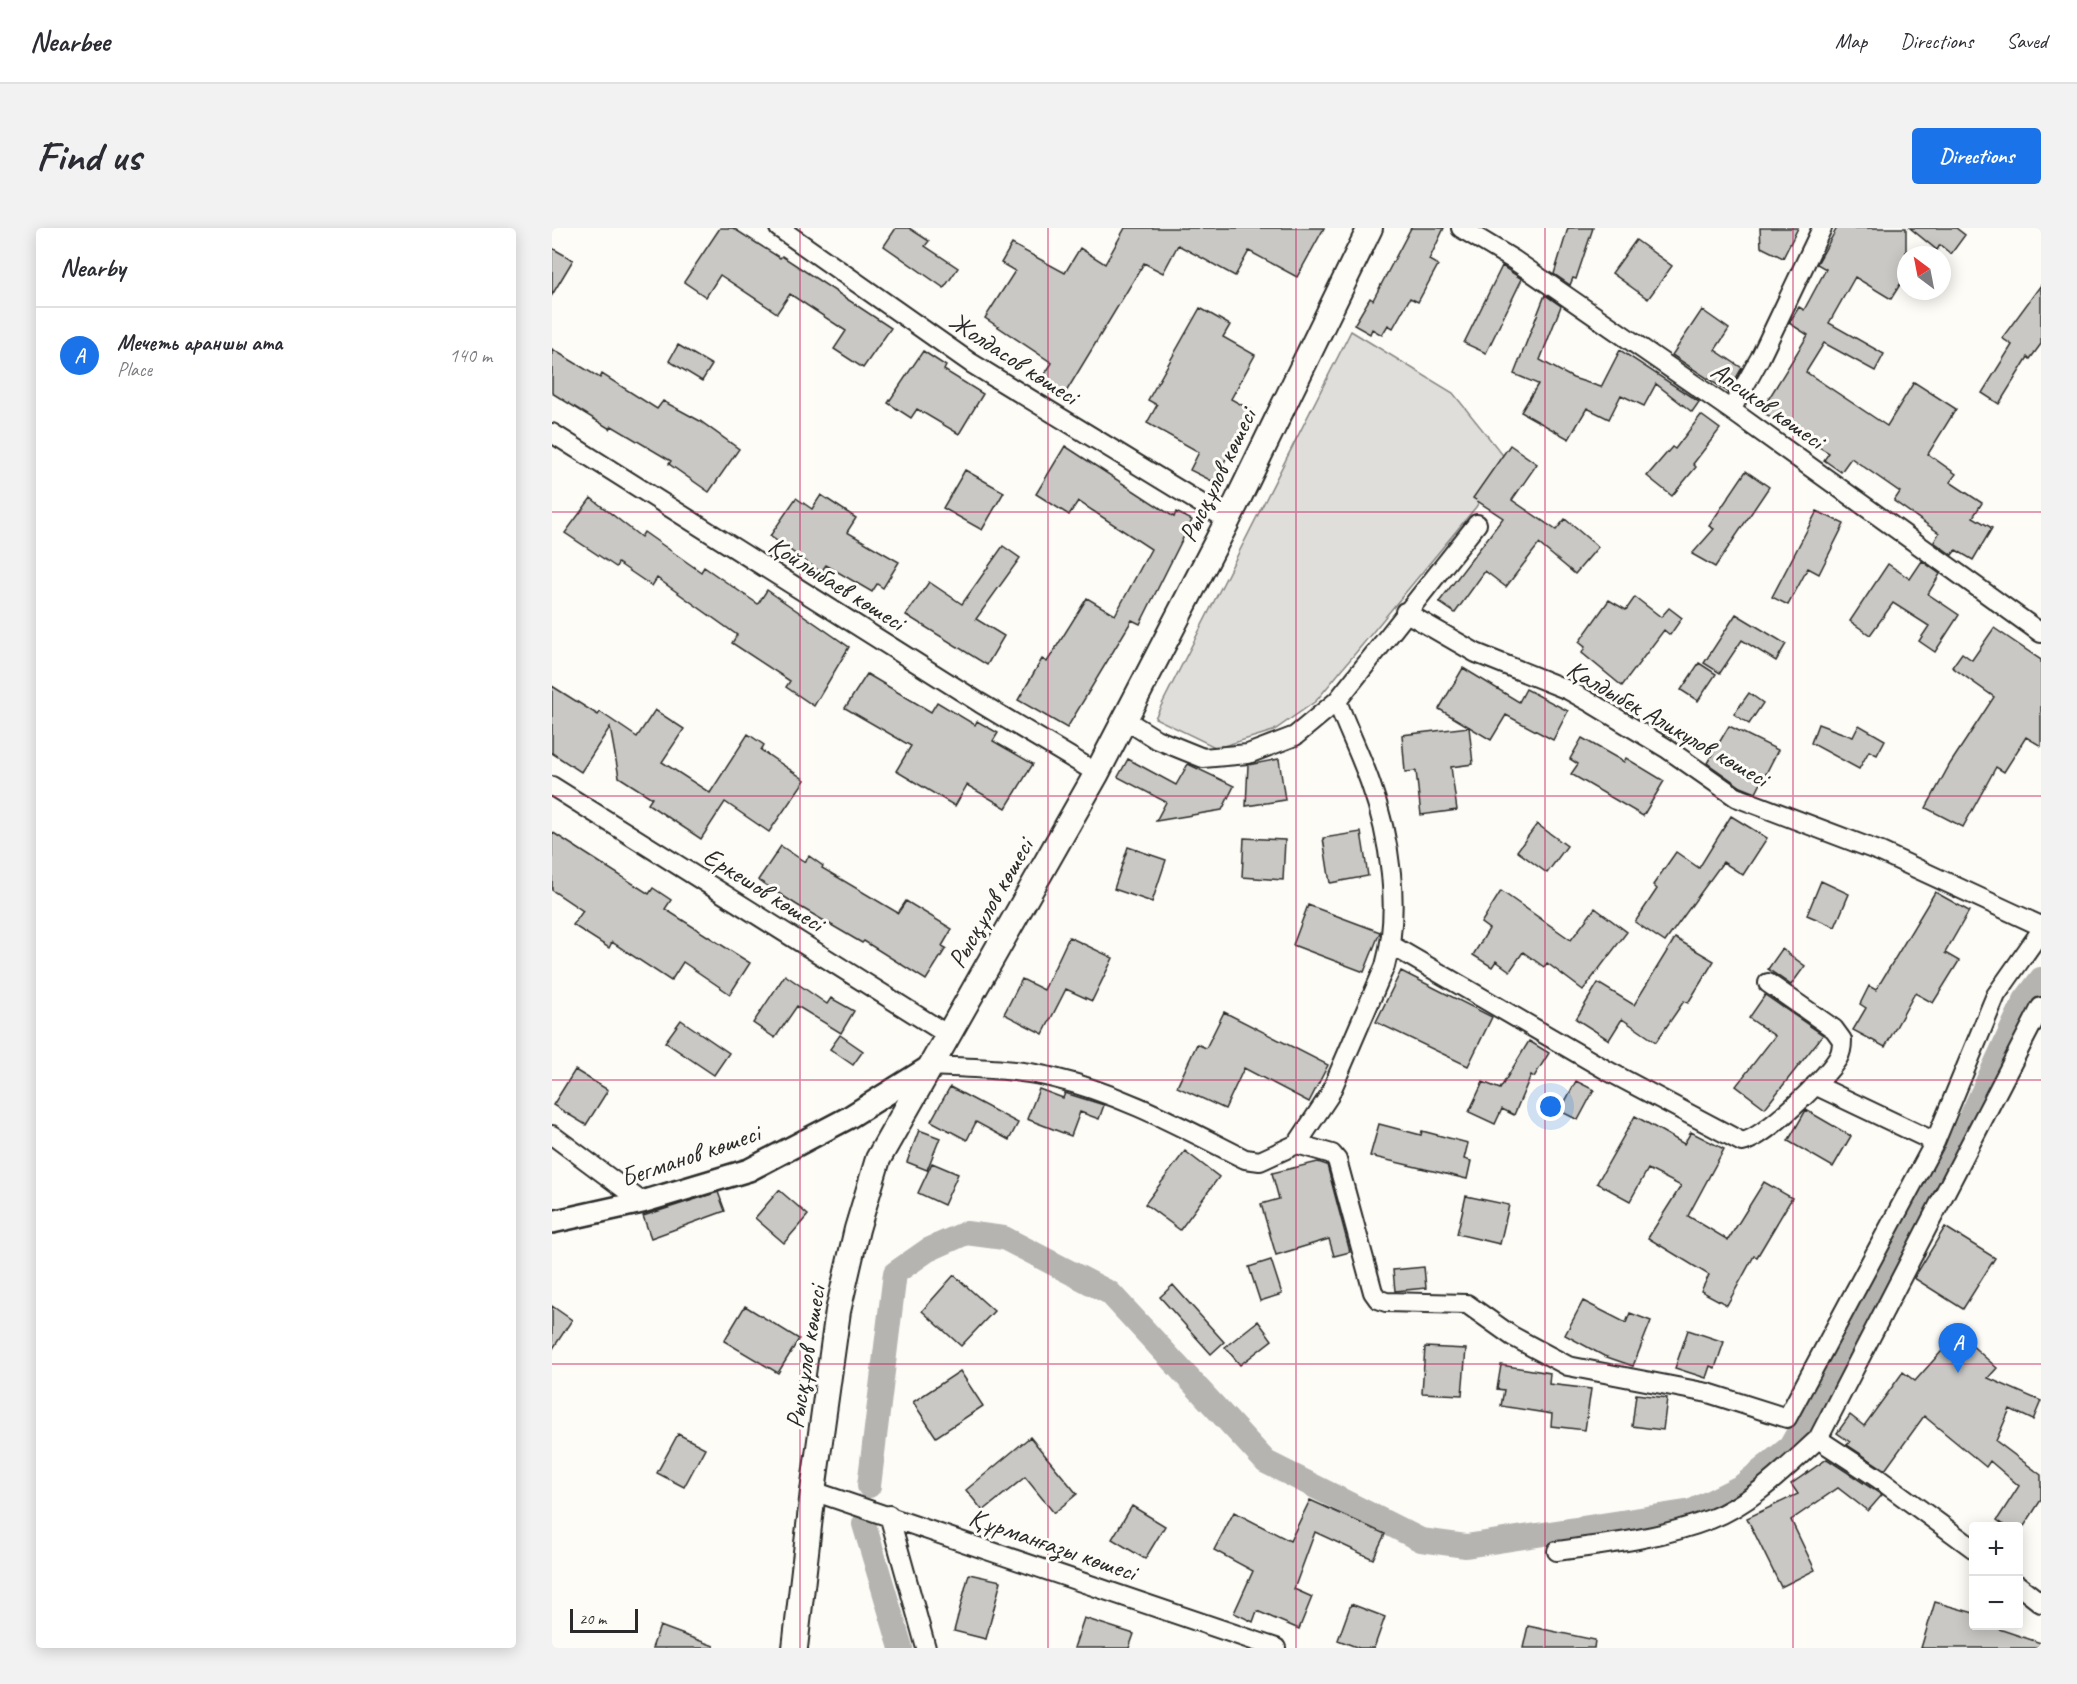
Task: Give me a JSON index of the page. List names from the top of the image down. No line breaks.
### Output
{"streets":{"main road":["Рысқұлов көшесі"],"street":["Жолдасов көшесі","Апсиков көшесі","Қойлыбаев көшесі","Қалдыбек Аликулов көшесі","Еркешов көшесі","Бегманов көшесі","Құрманғазы көшесі"]},"crossings":[["Жолдасов көшесі","Рысқұлов көшесі"],["Рысқұлов көшесі","Қойлыбаев көшесі"],["Рысқұлов көшесі","Еркешов көшесі"],["Рысқұлов көшесі","Бегманов көшесі"],["Рысқұлов көшесі","Құрманғазы көшесі"]],"scale_bar":"20 m","north":"top left","page":{"header":"Nearbee","nav":["Map","Directions","Saved"],"buttons":"Directions","title":"Find us","heading":"Nearby","list":[{"mark":"A","name":"Мечеть араншы ата","note":"Place","value":"140 m"}],"pins":"A","map_buttons":["+","−"],"scale":"20 m"}}
